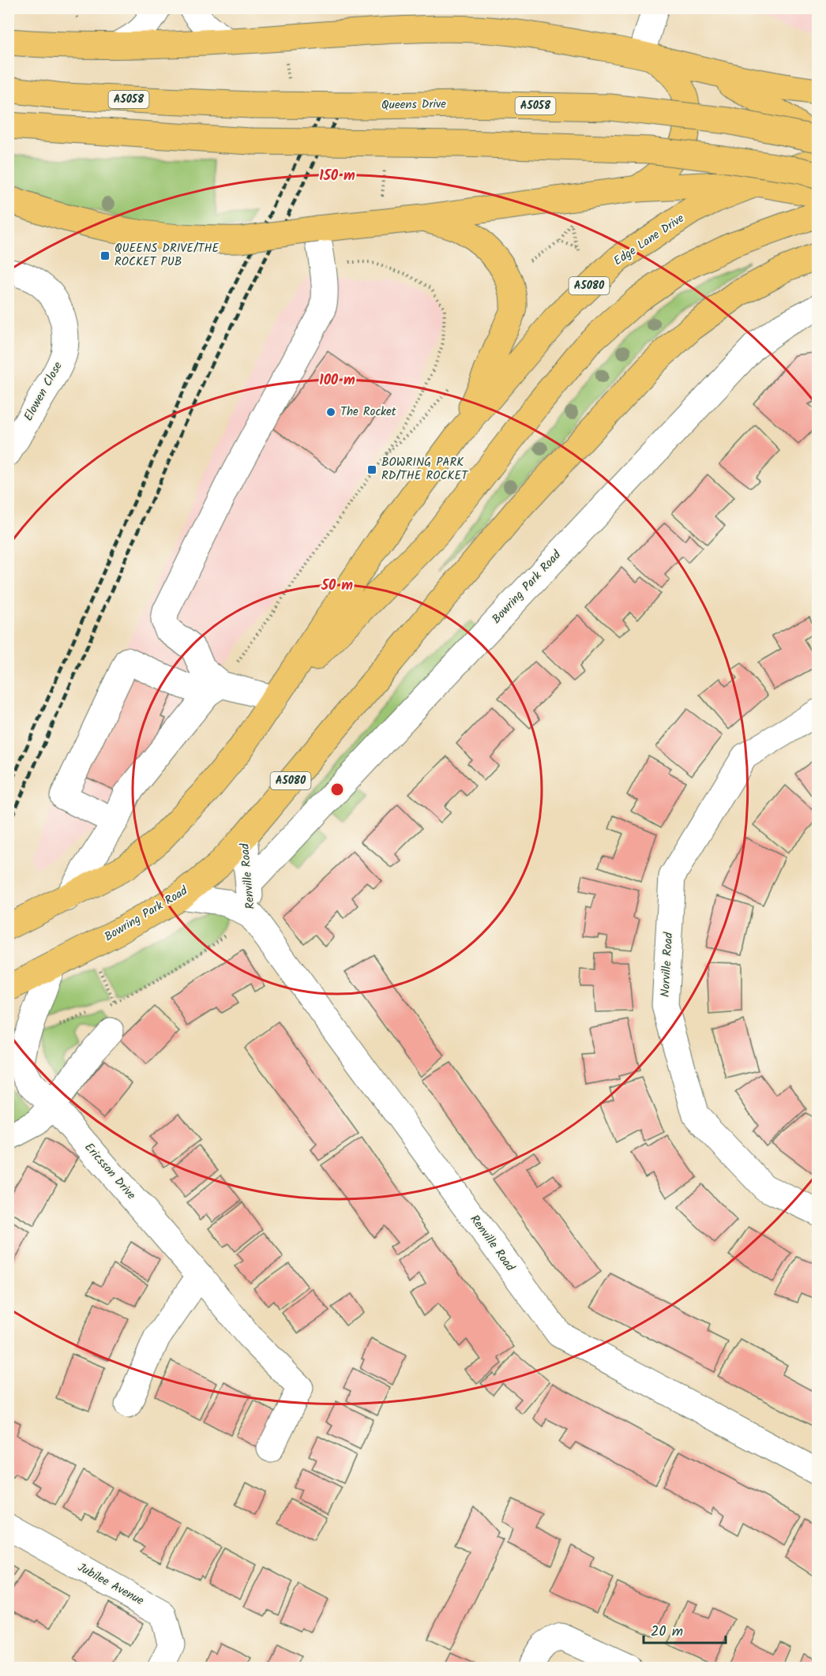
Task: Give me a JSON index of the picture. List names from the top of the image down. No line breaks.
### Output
{"streets":{"highway":["A5058","Queens Drive","Edge Lane Drive","A5080","Bowring Park Road"],"street":["Elowen Close","Renville Road","Norville Road","Ericsson Drive","Jubilee Avenue"]},"crossings":[["Edge Lane Drive","A5080"],["Bowring Park Road","Renville Road"]],"places":{"transit":["QUEENS DRIVE/THE ROCKET PUB","BOWRING PARK RD/THE ROCKET"],"other":["The Rocket"]},"scale_bar":"20 m","rings":["150 m","100 m","50 m"]}
